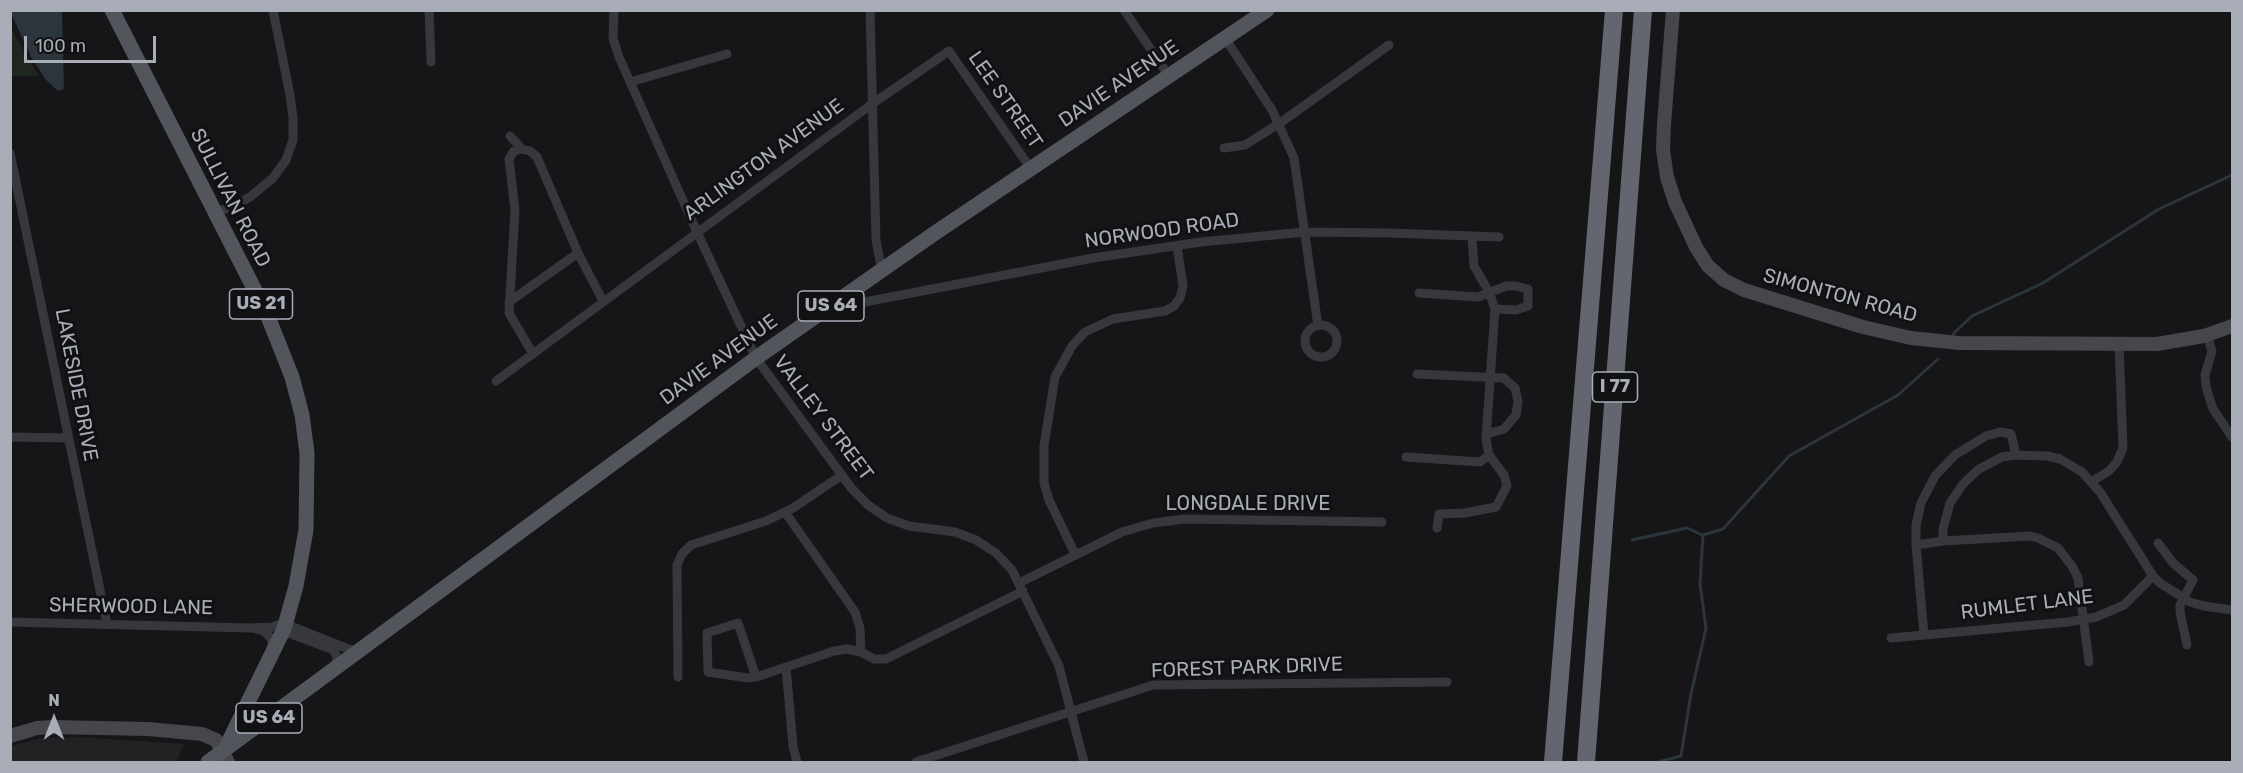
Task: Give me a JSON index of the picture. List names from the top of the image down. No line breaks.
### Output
{"streets":{"highway":["I 77"],"main road":["DAVIE AVENUE","SULLIVAN ROAD","US 21","US 64"],"street":["LEE STREET","ARLINGTON AVENUE","NORWOOD ROAD","SIMONTON ROAD","LAKESIDE DRIVE","VALLEY STREET","LONGDALE DRIVE","RUMLET LANE","SHERWOOD LANE","FOREST PARK DRIVE"]},"crossings":[["DAVIE AVENUE","LEE STREET"],["DAVIE AVENUE","SULLIVAN ROAD"],["DAVIE AVENUE","NORWOOD ROAD"],["DAVIE AVENUE","VALLEY STREET"],["DAVIE AVENUE","SHERWOOD LANE"],["LEE STREET","ARLINGTON AVENUE"],["ARLINGTON AVENUE","VALLEY STREET"],["SULLIVAN ROAD","SHERWOOD LANE"],["LAKESIDE DRIVE","SHERWOOD LANE"],["VALLEY STREET","LONGDALE DRIVE"],["VALLEY STREET","FOREST PARK DRIVE"]],"scale_bar":"100 m","north":"top"}
